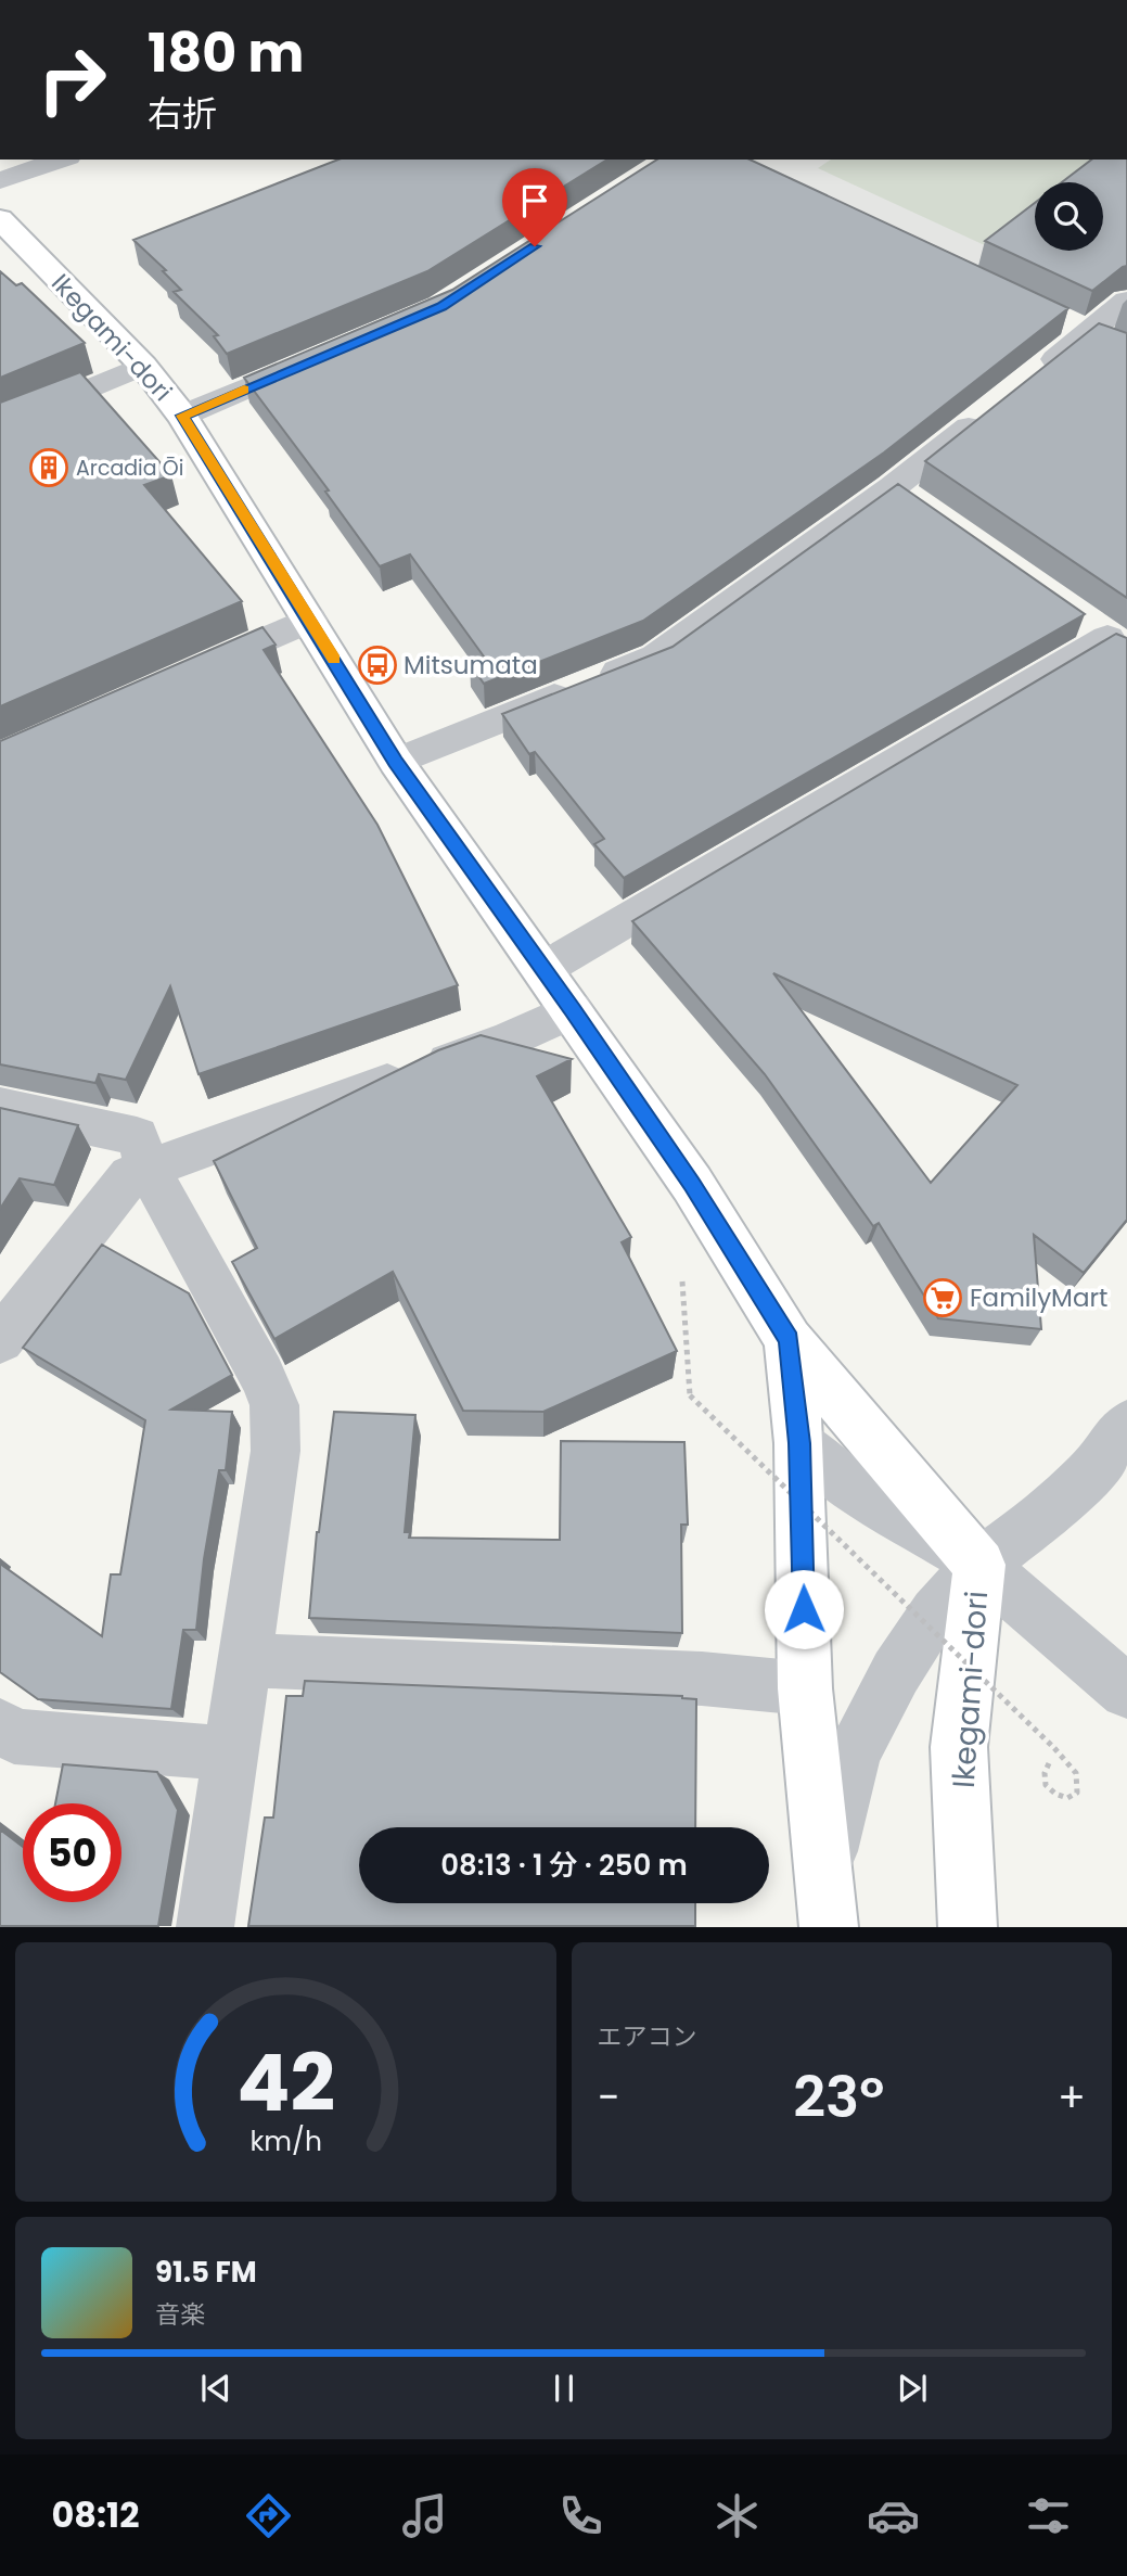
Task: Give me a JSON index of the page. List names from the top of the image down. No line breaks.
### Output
{"streets":{"main road":["Ikegami-dori"]},"places":{"building":["Arcadia Ōi"],"bus stop":["Mitsumata"],"supermarket":["FamilyMart"]},"page":{"turn":["180 m","右折"],"limit":"50","trip":"08:13 · 1 分 · 250 m","tile":"エアコン","heat":["−","23°","+"],"song":["91.5 FM","音楽"],"tabs":"08:12","gauge":["42","km/h"]}}
